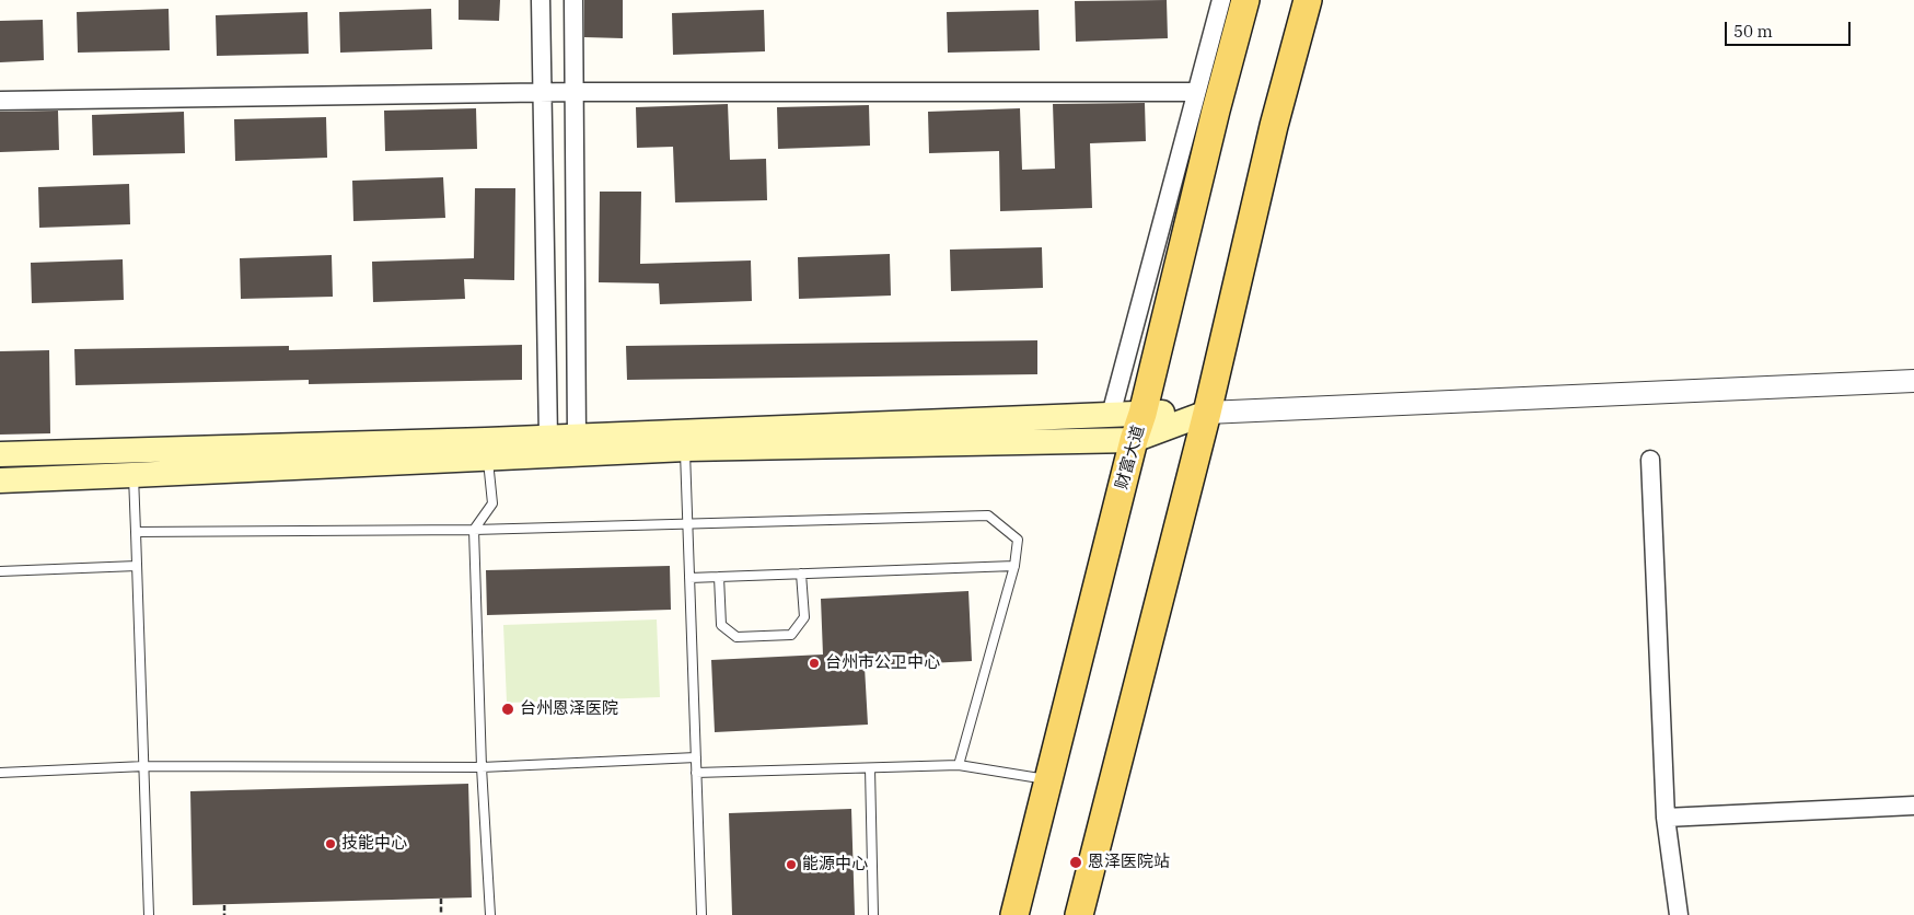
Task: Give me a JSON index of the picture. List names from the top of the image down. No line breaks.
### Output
{"streets":{"main road":["财富大道"]},"places":["台州市公卫中心","台州恩泽医院","技能中心","恩泽医院站","能源中心"],"scale_bar":"50 m"}
